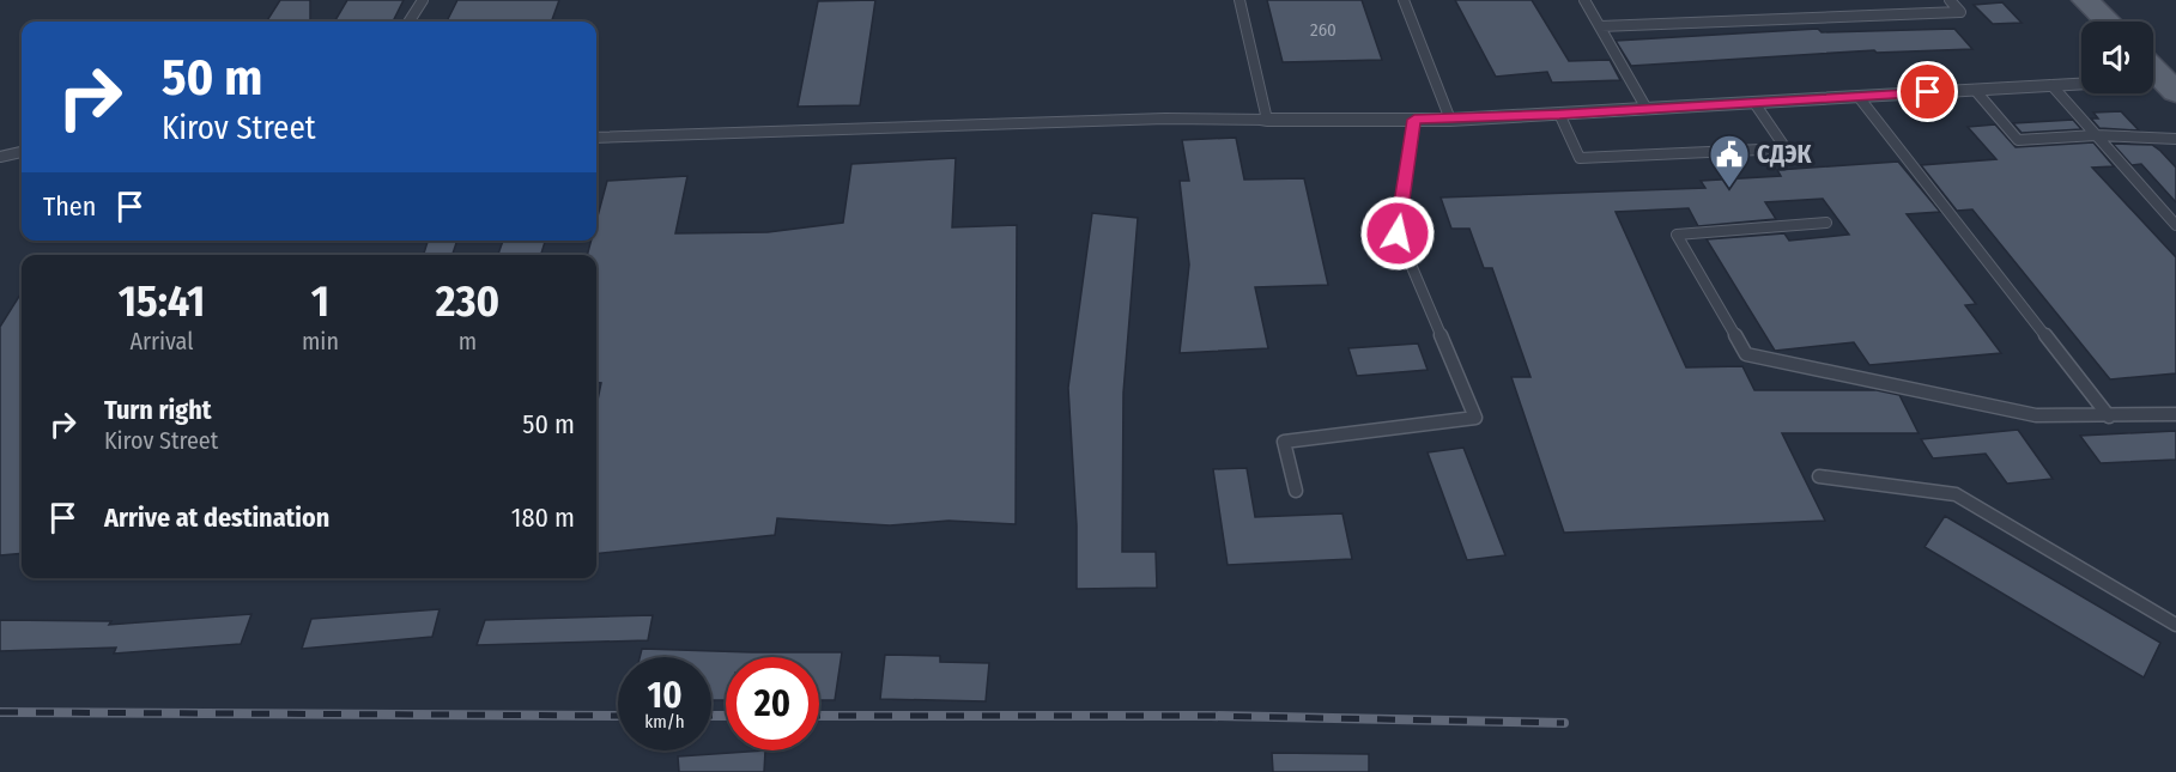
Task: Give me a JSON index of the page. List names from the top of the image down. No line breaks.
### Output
{"places":{"public building":["СДЭК"]},"house_numbers":["260"],"page":{"turn":["50 m","Kirov Street"],"then":"Then","eta":["15:41","Arrival","1","min","230","m"],"list":[{"name":"Turn right","note":"Kirov Street","value":"50 m"},{"name":"Arrive at destination","value":"180 m"}],"speed":"10 km/h","limit":"20"}}
